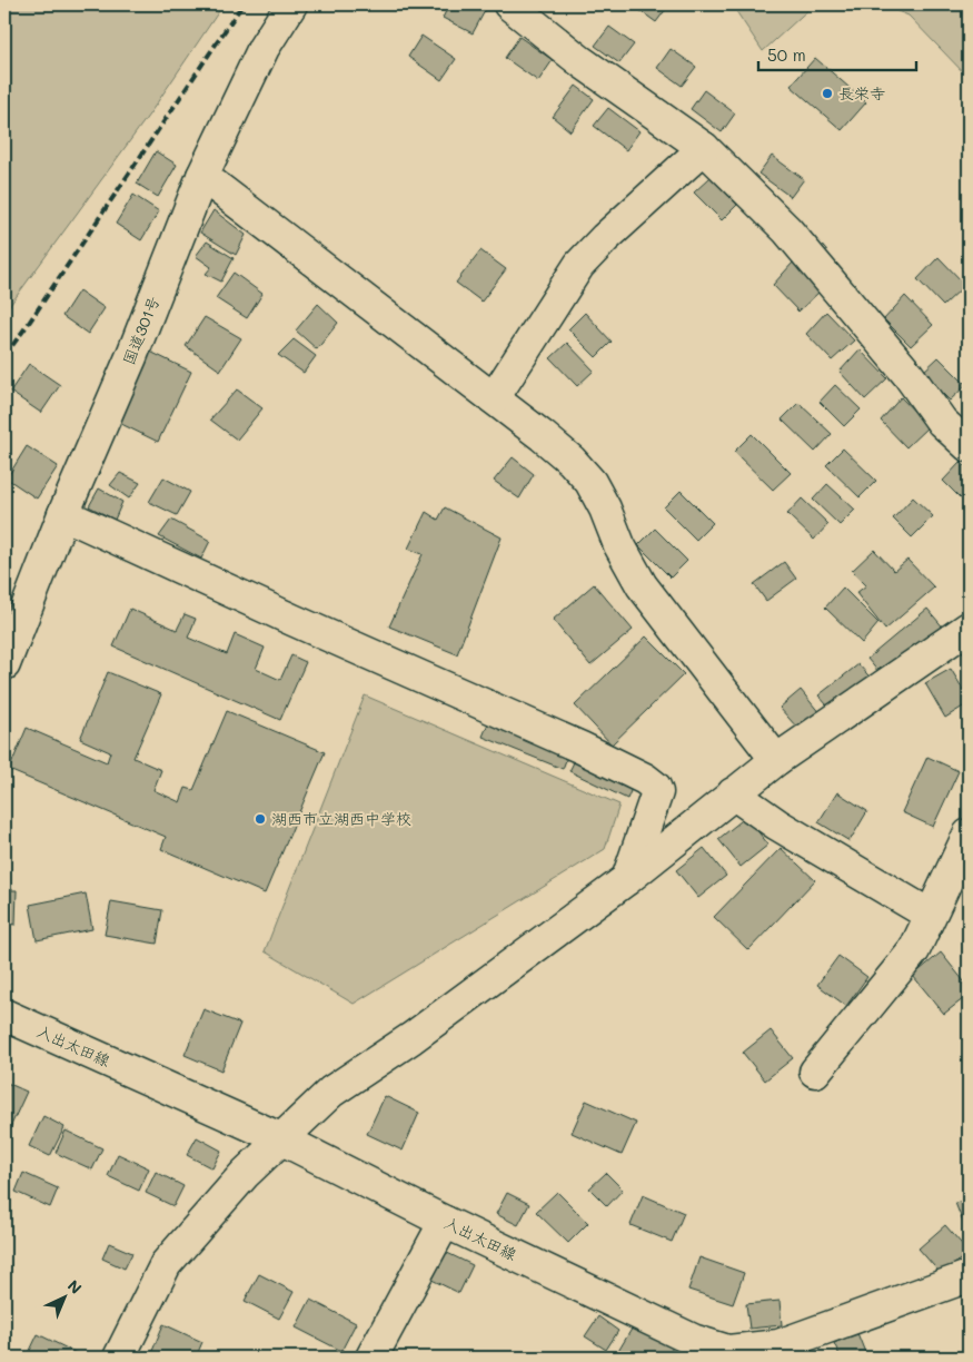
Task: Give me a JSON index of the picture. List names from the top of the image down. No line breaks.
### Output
{"streets":{"main road":["国道301号","入出太田線"]},"places":["長栄寺","湖西市立湖西中学校"],"scale_bar":"50 m","north":"top right"}
